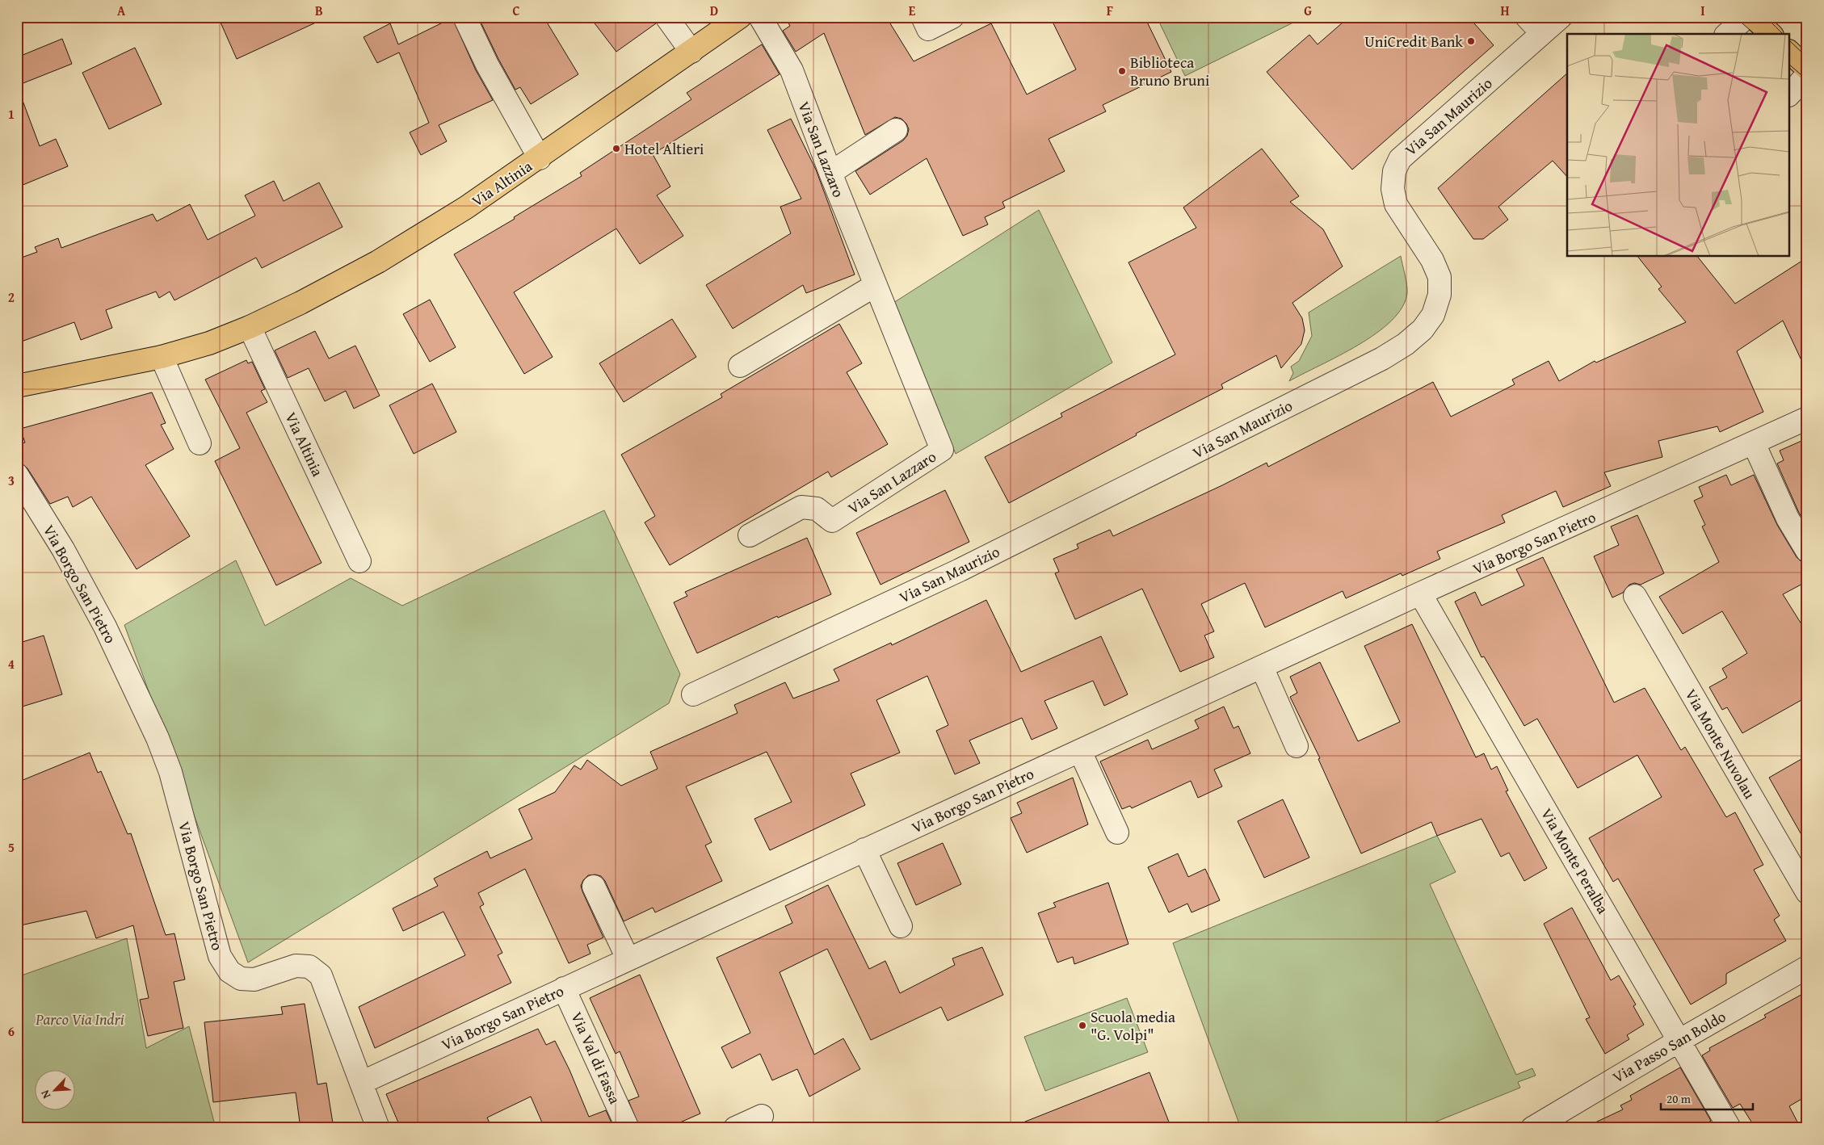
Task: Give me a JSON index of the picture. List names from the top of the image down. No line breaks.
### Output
{"streets":{"main road":["Via Altinia"],"street":["Via San Maurizio","Via San Lazzaro","Via Borgo San Pietro","Via Monte Nuvolau","Via Monte Peralba","Via Passo San Boldo","Via Val di Fassa"]},"crossings":[["Via Borgo San Pietro","Via Monte Peralba"],["Via Borgo San Pietro","Via Val di Fassa"],["Via Monte Peralba","Via Passo San Boldo"]],"parks":["Parco Via Indri"],"places":["UniCredit Bank","Biblioteca Bruno Bruni","Hotel Altieri","Scuola media \"G. Volpi\""],"scale_bar":"20 m","north":"bottom left","grid":{"columns":["A","B","C","D","E","F","G","H","I"],"rows":["1","2","3","4","5","6"]}}
